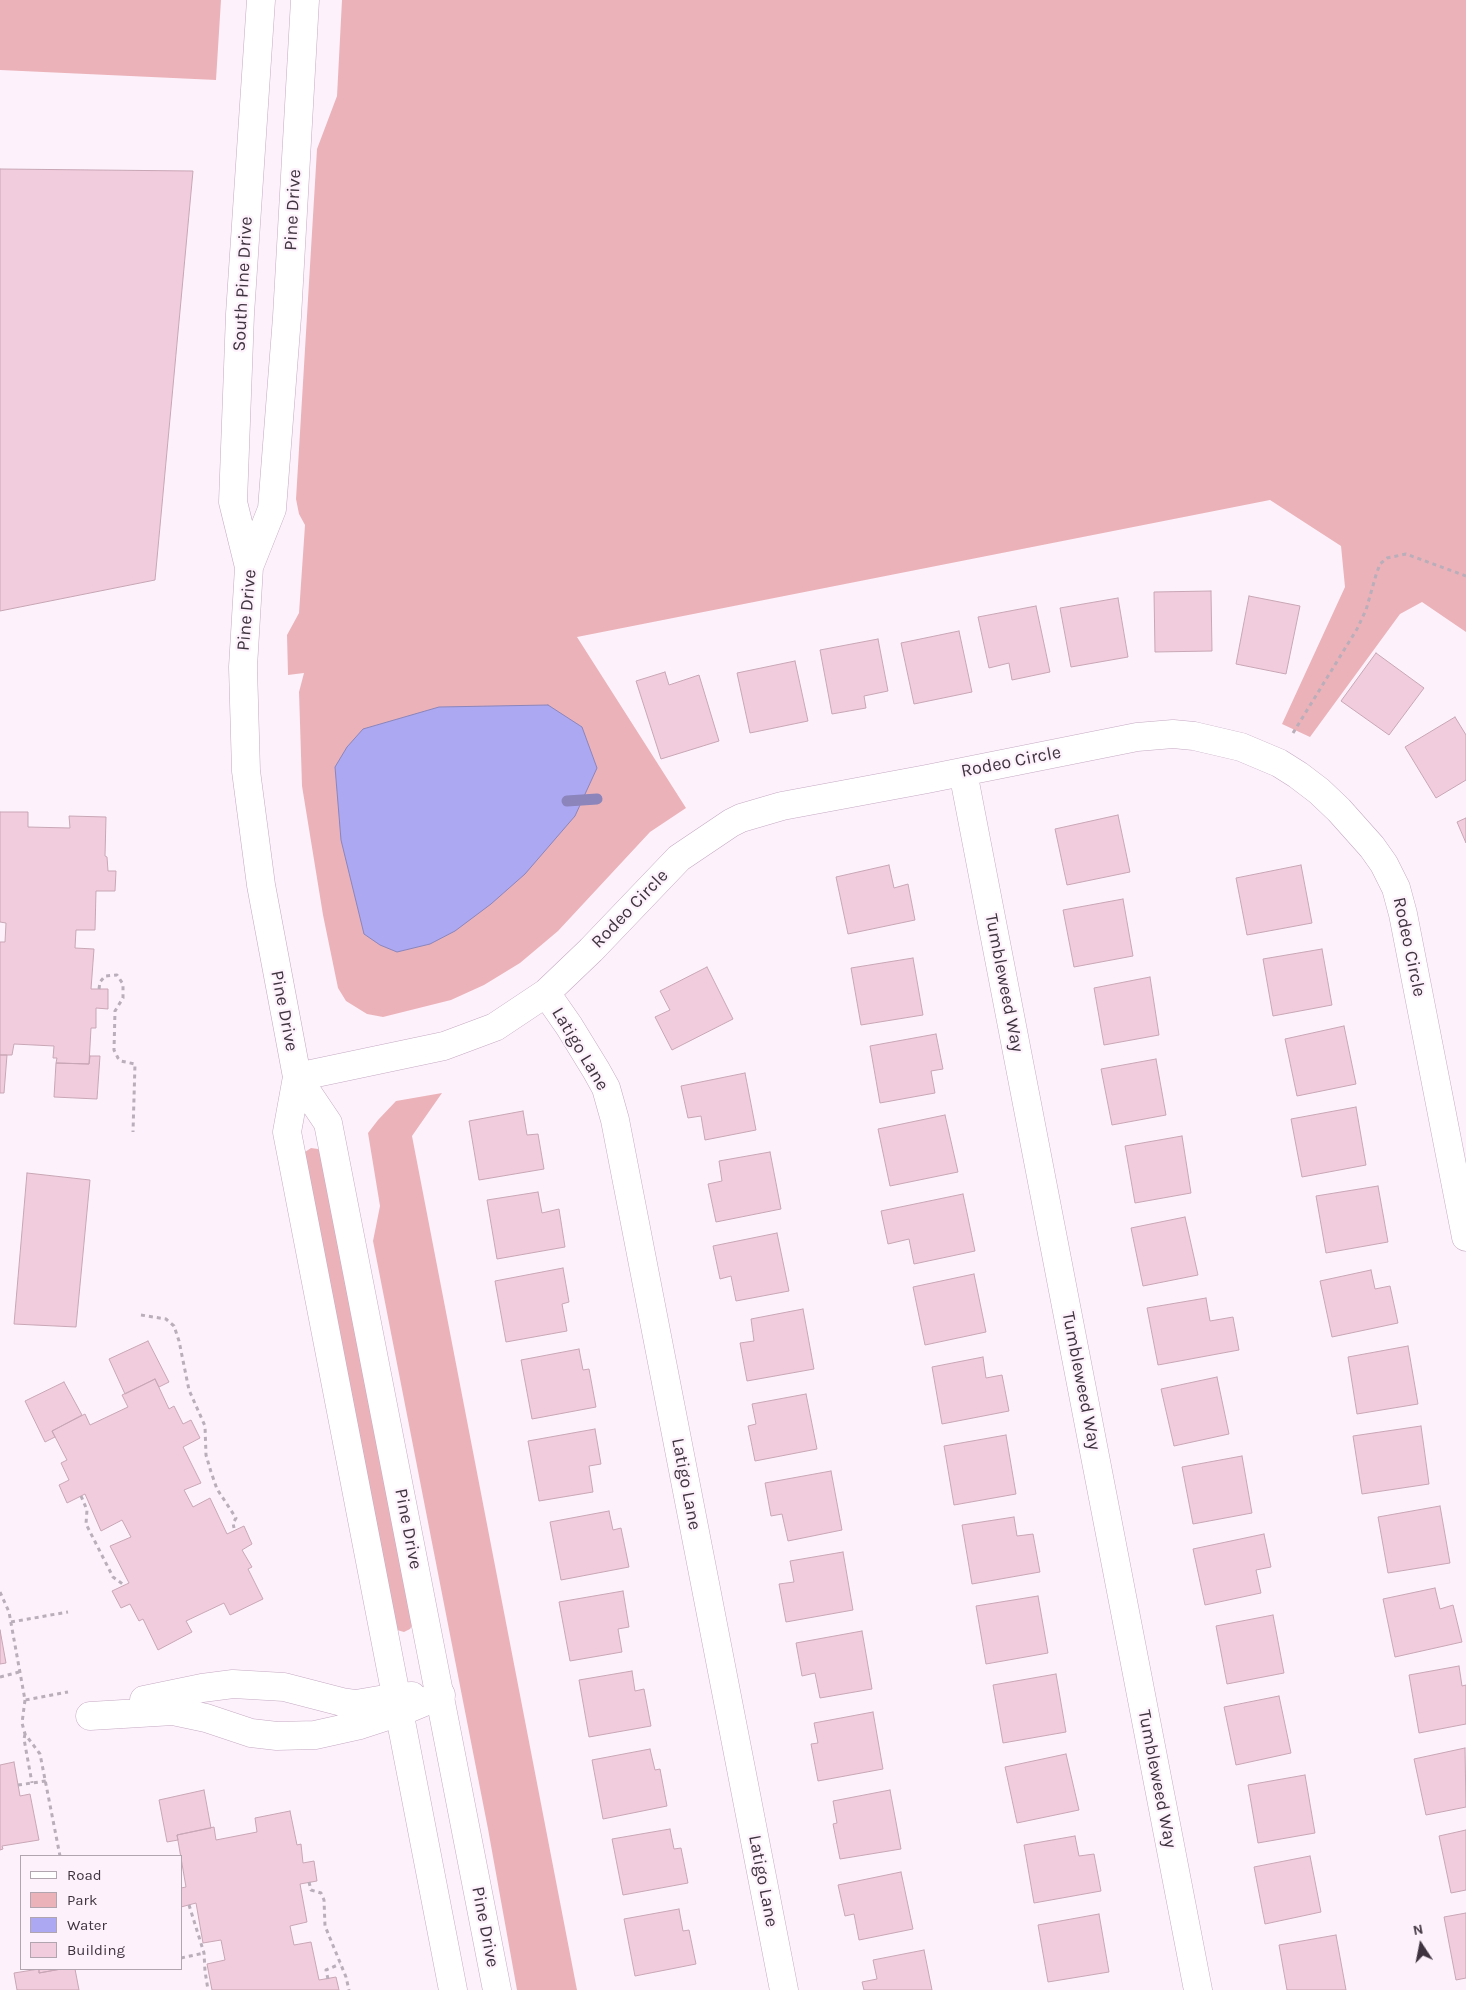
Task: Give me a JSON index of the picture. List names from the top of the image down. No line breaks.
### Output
{"streets":{"street":["Pine Drive","South Pine Drive","Rodeo Circle","Tumbleweed Way","Latigo Lane"]},"crossings":[["Pine Drive","South Pine Drive"],["Pine Drive","Rodeo Circle"],["Rodeo Circle","Tumbleweed Way"],["Rodeo Circle","Latigo Lane"]],"legend":["Road","Park","Water","Building"],"north":"top"}
